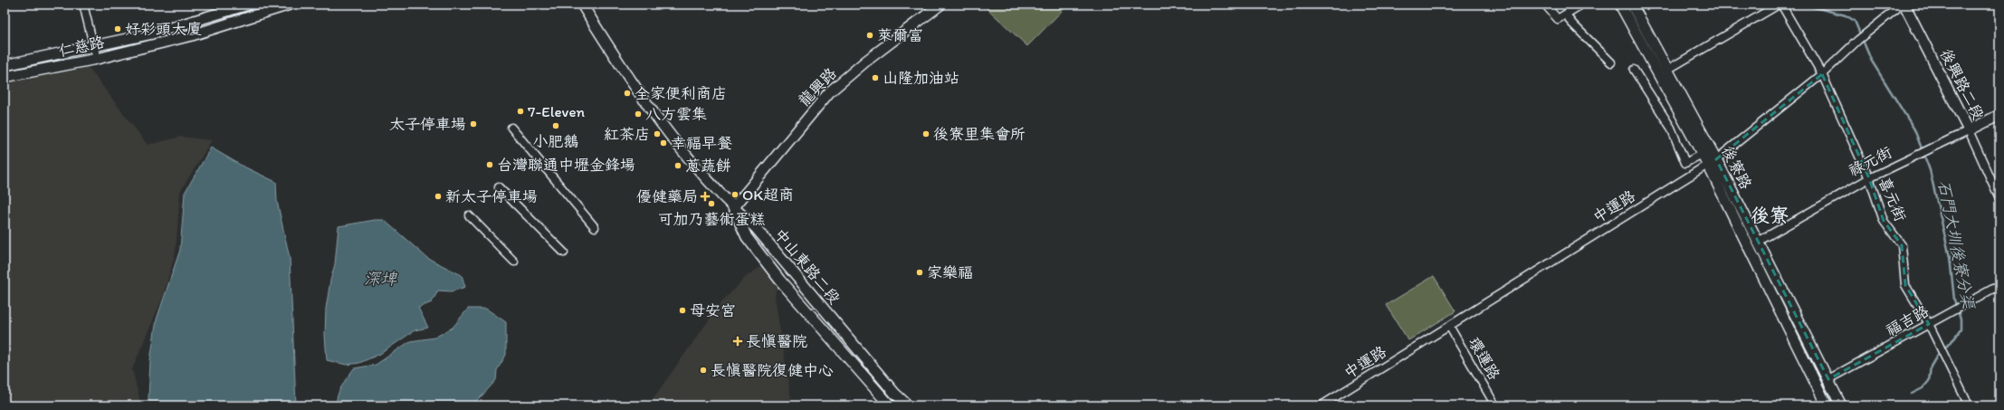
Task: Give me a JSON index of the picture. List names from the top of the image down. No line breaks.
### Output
{"streets":{"street":["仁慈路","後興路二段","龍興路","祿元街","後寮路","喜元街","中運路","中山東路二段","福吉路","環運路"]},"crossings":[["後興路二段","祿元街"],["後興路二段","中運路"],["龍興路","中山東路二段"],["祿元街","後寮路"],["祿元街","喜元街"],["後寮路","中運路"],["後寮路","福吉路"],["喜元街","中運路"],["喜元街","福吉路"],["中運路","環運路"]],"districts":["後寮"],"water":["石門大圳後寮分渠","深埤"],"places":{"other":["好彩頭大廈","萊爾富","山隆加油站","全家便利商店","7-Eleven","八方雲集","太子停車場","小肥鵝","紅茶店","後寮里集會所","幸福早餐","台灣聯通中壢金鋒場","蔥蔬餅","OK超商","新太子停車場","可加乃藝術蛋糕","家樂福","母安宮","長慎醫院復健中心"],"health":["優健藥局","長慎醫院"]}}
